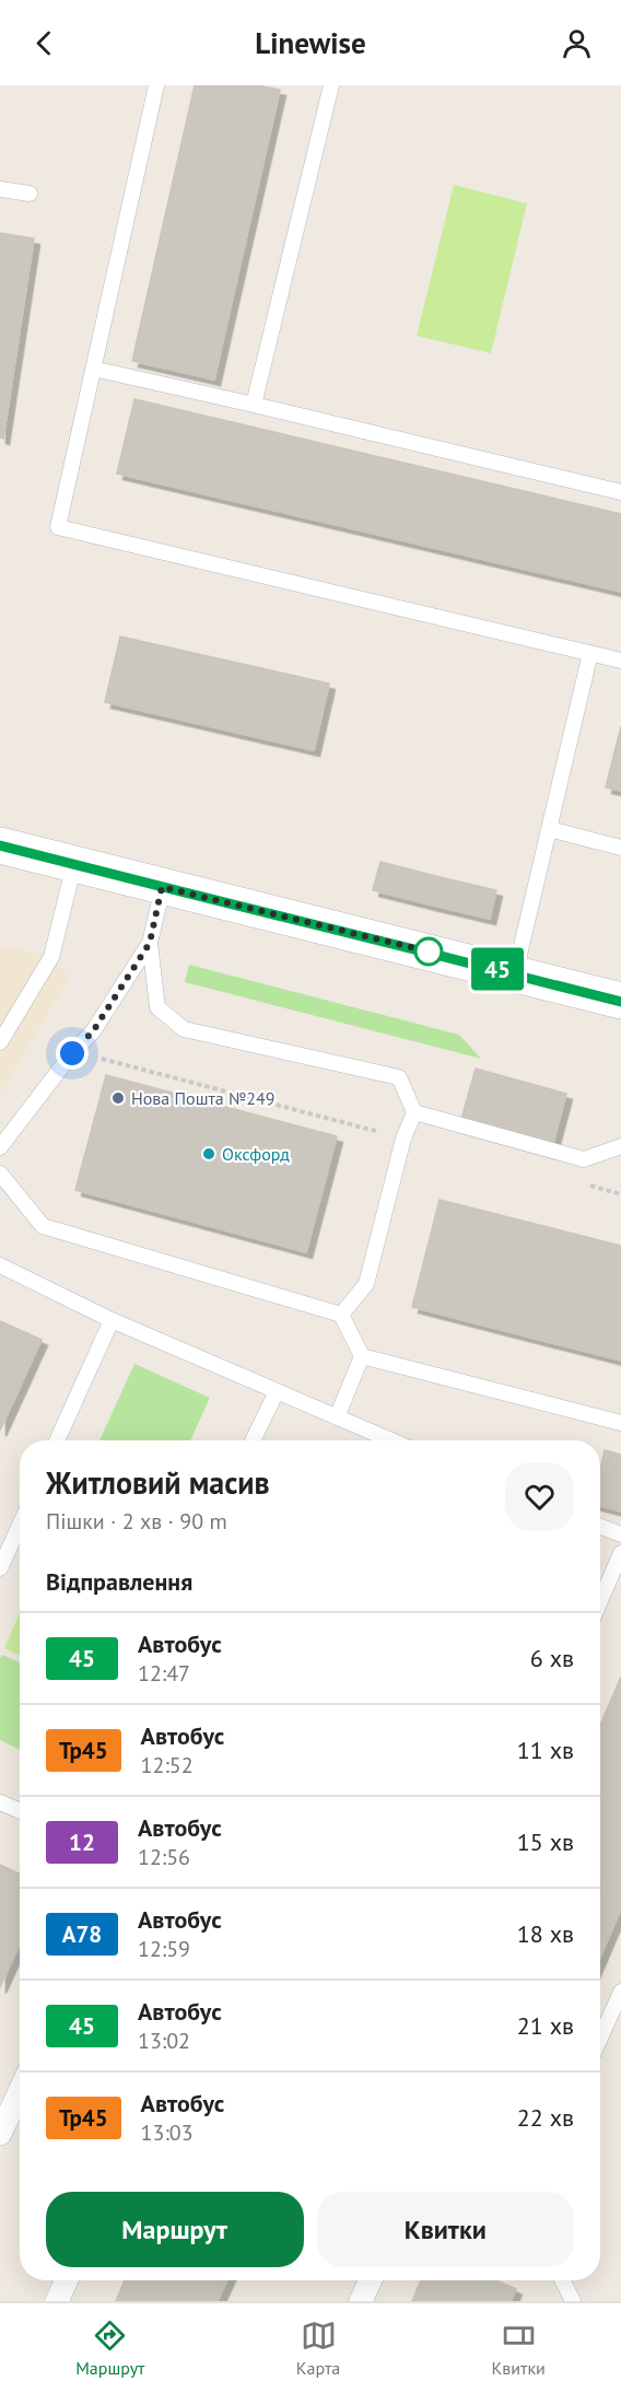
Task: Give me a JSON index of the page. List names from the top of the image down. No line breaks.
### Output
{"places":["Нова Пошта №249","Оксфорд"],"lines":["bus line 45"],"page":{"header":"Linewise","on_map":"45","heading":[["Житловий масив","Пішки · 2 хв · 90 m"],"Відправлення"],"list":[{"mark":"45","name":"Автобус","note":"12:47","value":"6 хв"},{"mark":"Тр45","name":"Автобус","note":"12:52","value":"11 хв"},{"mark":"12","name":"Автобус","note":"12:56","value":"15 хв"},{"mark":"А78","name":"Автобус","note":"12:59","value":"18 хв"},{"mark":"45","name":"Автобус","note":"13:02","value":"21 хв"},{"mark":"Тр45","name":"Автобус","note":"13:03","value":"22 хв"}],"buttons":["Маршрут","Квитки"],"tabs":["Маршрут","Карта","Квитки"]}}
